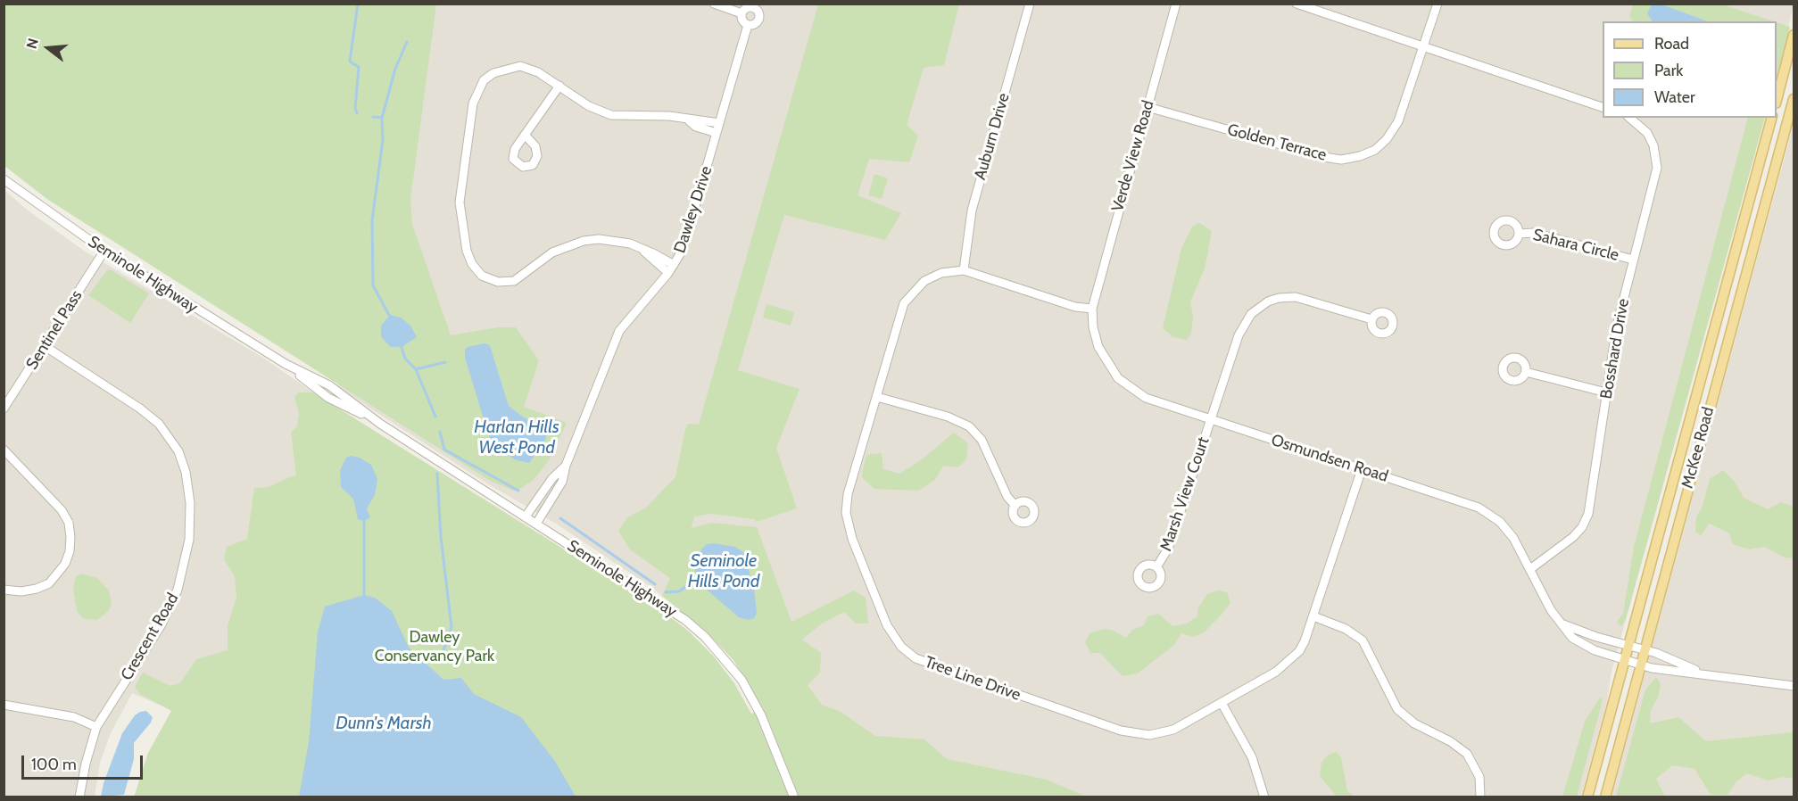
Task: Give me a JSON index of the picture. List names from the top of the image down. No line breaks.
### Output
{"streets":{"main road":["McKee Road"],"street":["Auburn Drive","Golden Terrace","Verde View Road","Dawley Drive","Sahara Circle","Seminole Highway","Sentinel Pass","Bosshard Drive","Osmundsen Road","Marsh View Court","Crescent Road","Tree Line Drive"]},"crossings":[["Auburn Drive","Tree Line Drive"],["Golden Terrace","Verde View Road"],["Verde View Road","Osmundsen Road"],["Verde View Road","Tree Line Drive"],["Dawley Drive","Seminole Highway"],["Sahara Circle","Bosshard Drive"],["Seminole Highway","Sentinel Pass"],["Sentinel Pass","Crescent Road"],["Bosshard Drive","Osmundsen Road"],["McKee Road","Osmundsen Road"],["Osmundsen Road","Marsh View Court"],["Osmundsen Road","Tree Line Drive"]],"water":["Harlan Hills West Pond","Seminole Hills Pond","Dunn's Marsh"],"parks":["Dawley Conservancy Park"],"legend":["Road","Park","Water"],"scale_bar":"100 m","north":"left"}
